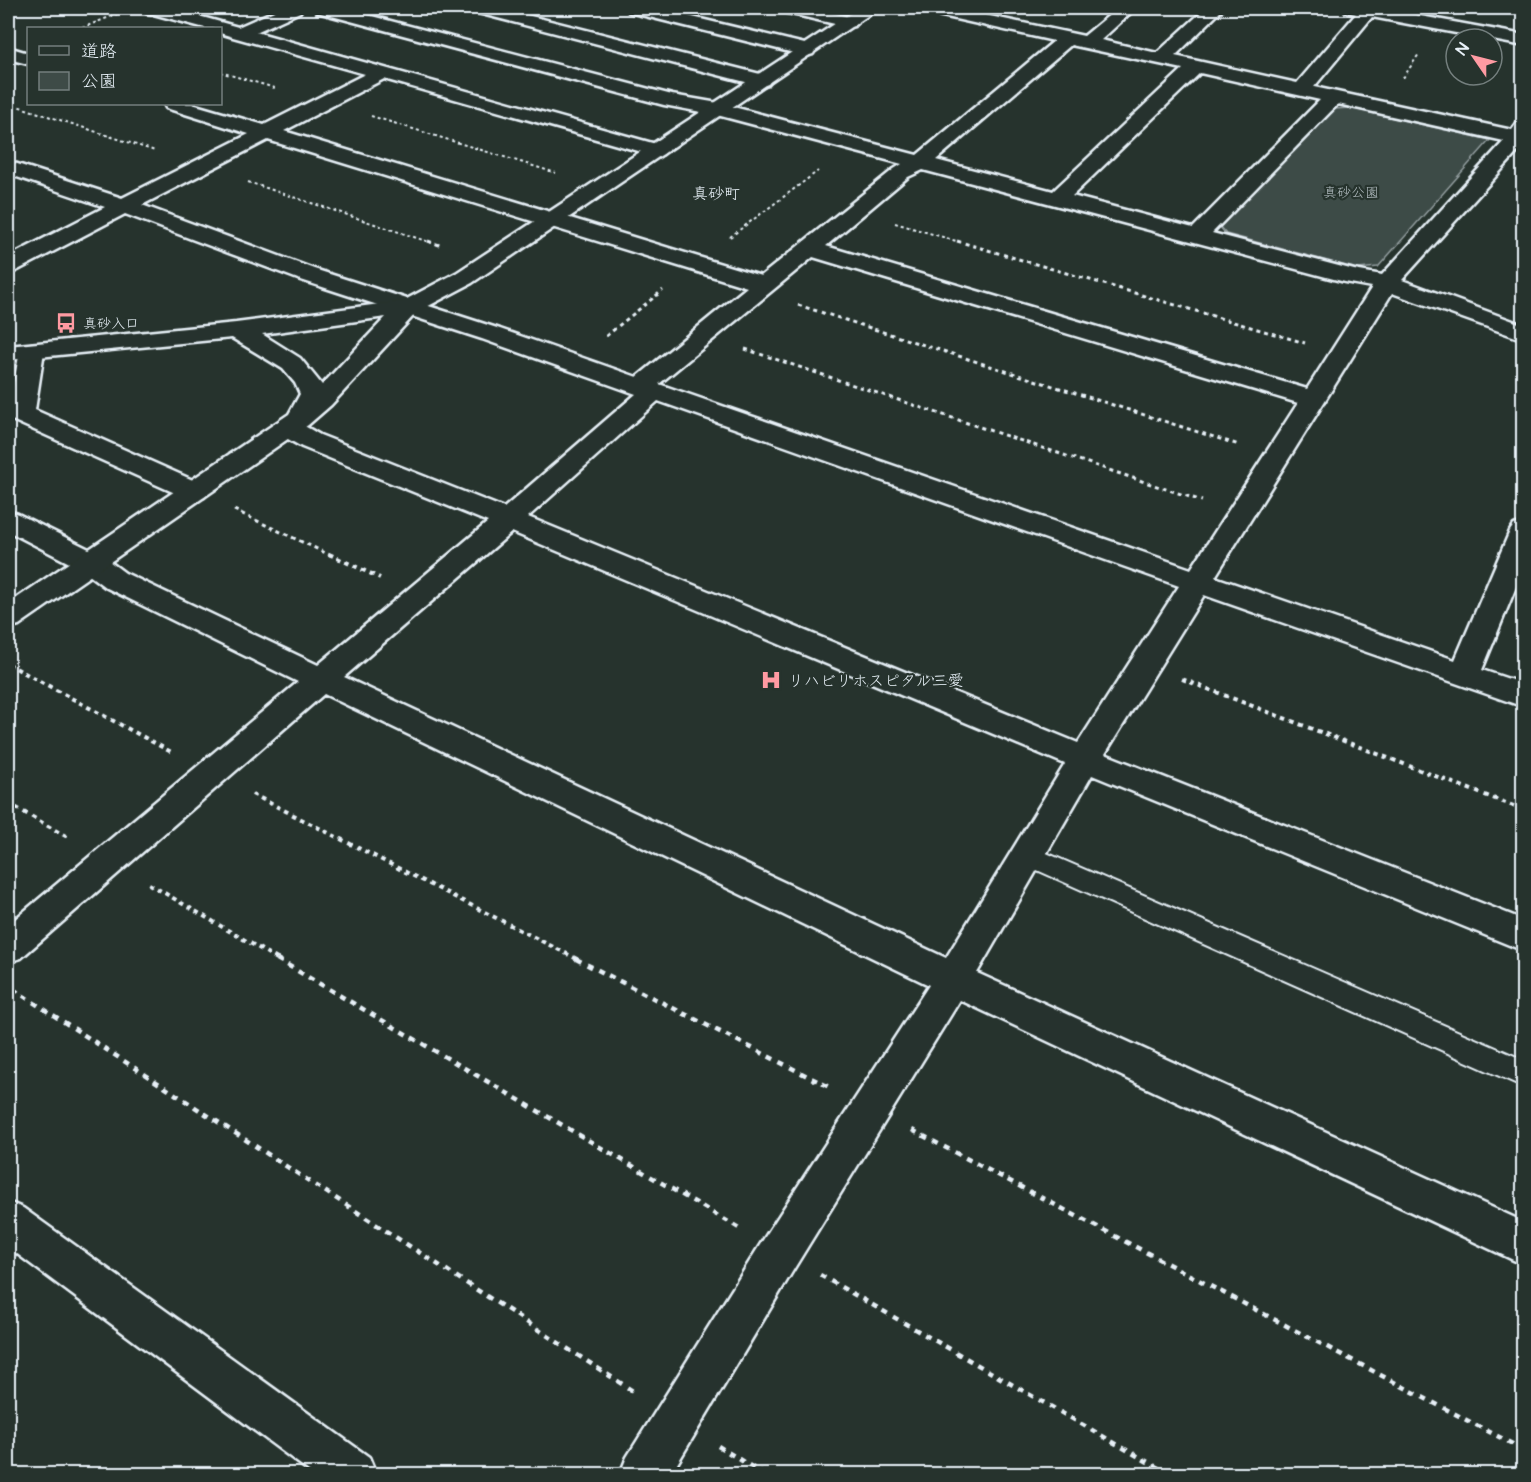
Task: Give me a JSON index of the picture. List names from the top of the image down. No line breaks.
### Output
{"districts":["真砂町"],"parks":["真砂公園"],"places":{"bus stop":["真砂入口"],"hospital":["リハビリホスピタル三愛"]},"legend":["道路","公園"],"north":"top left"}
